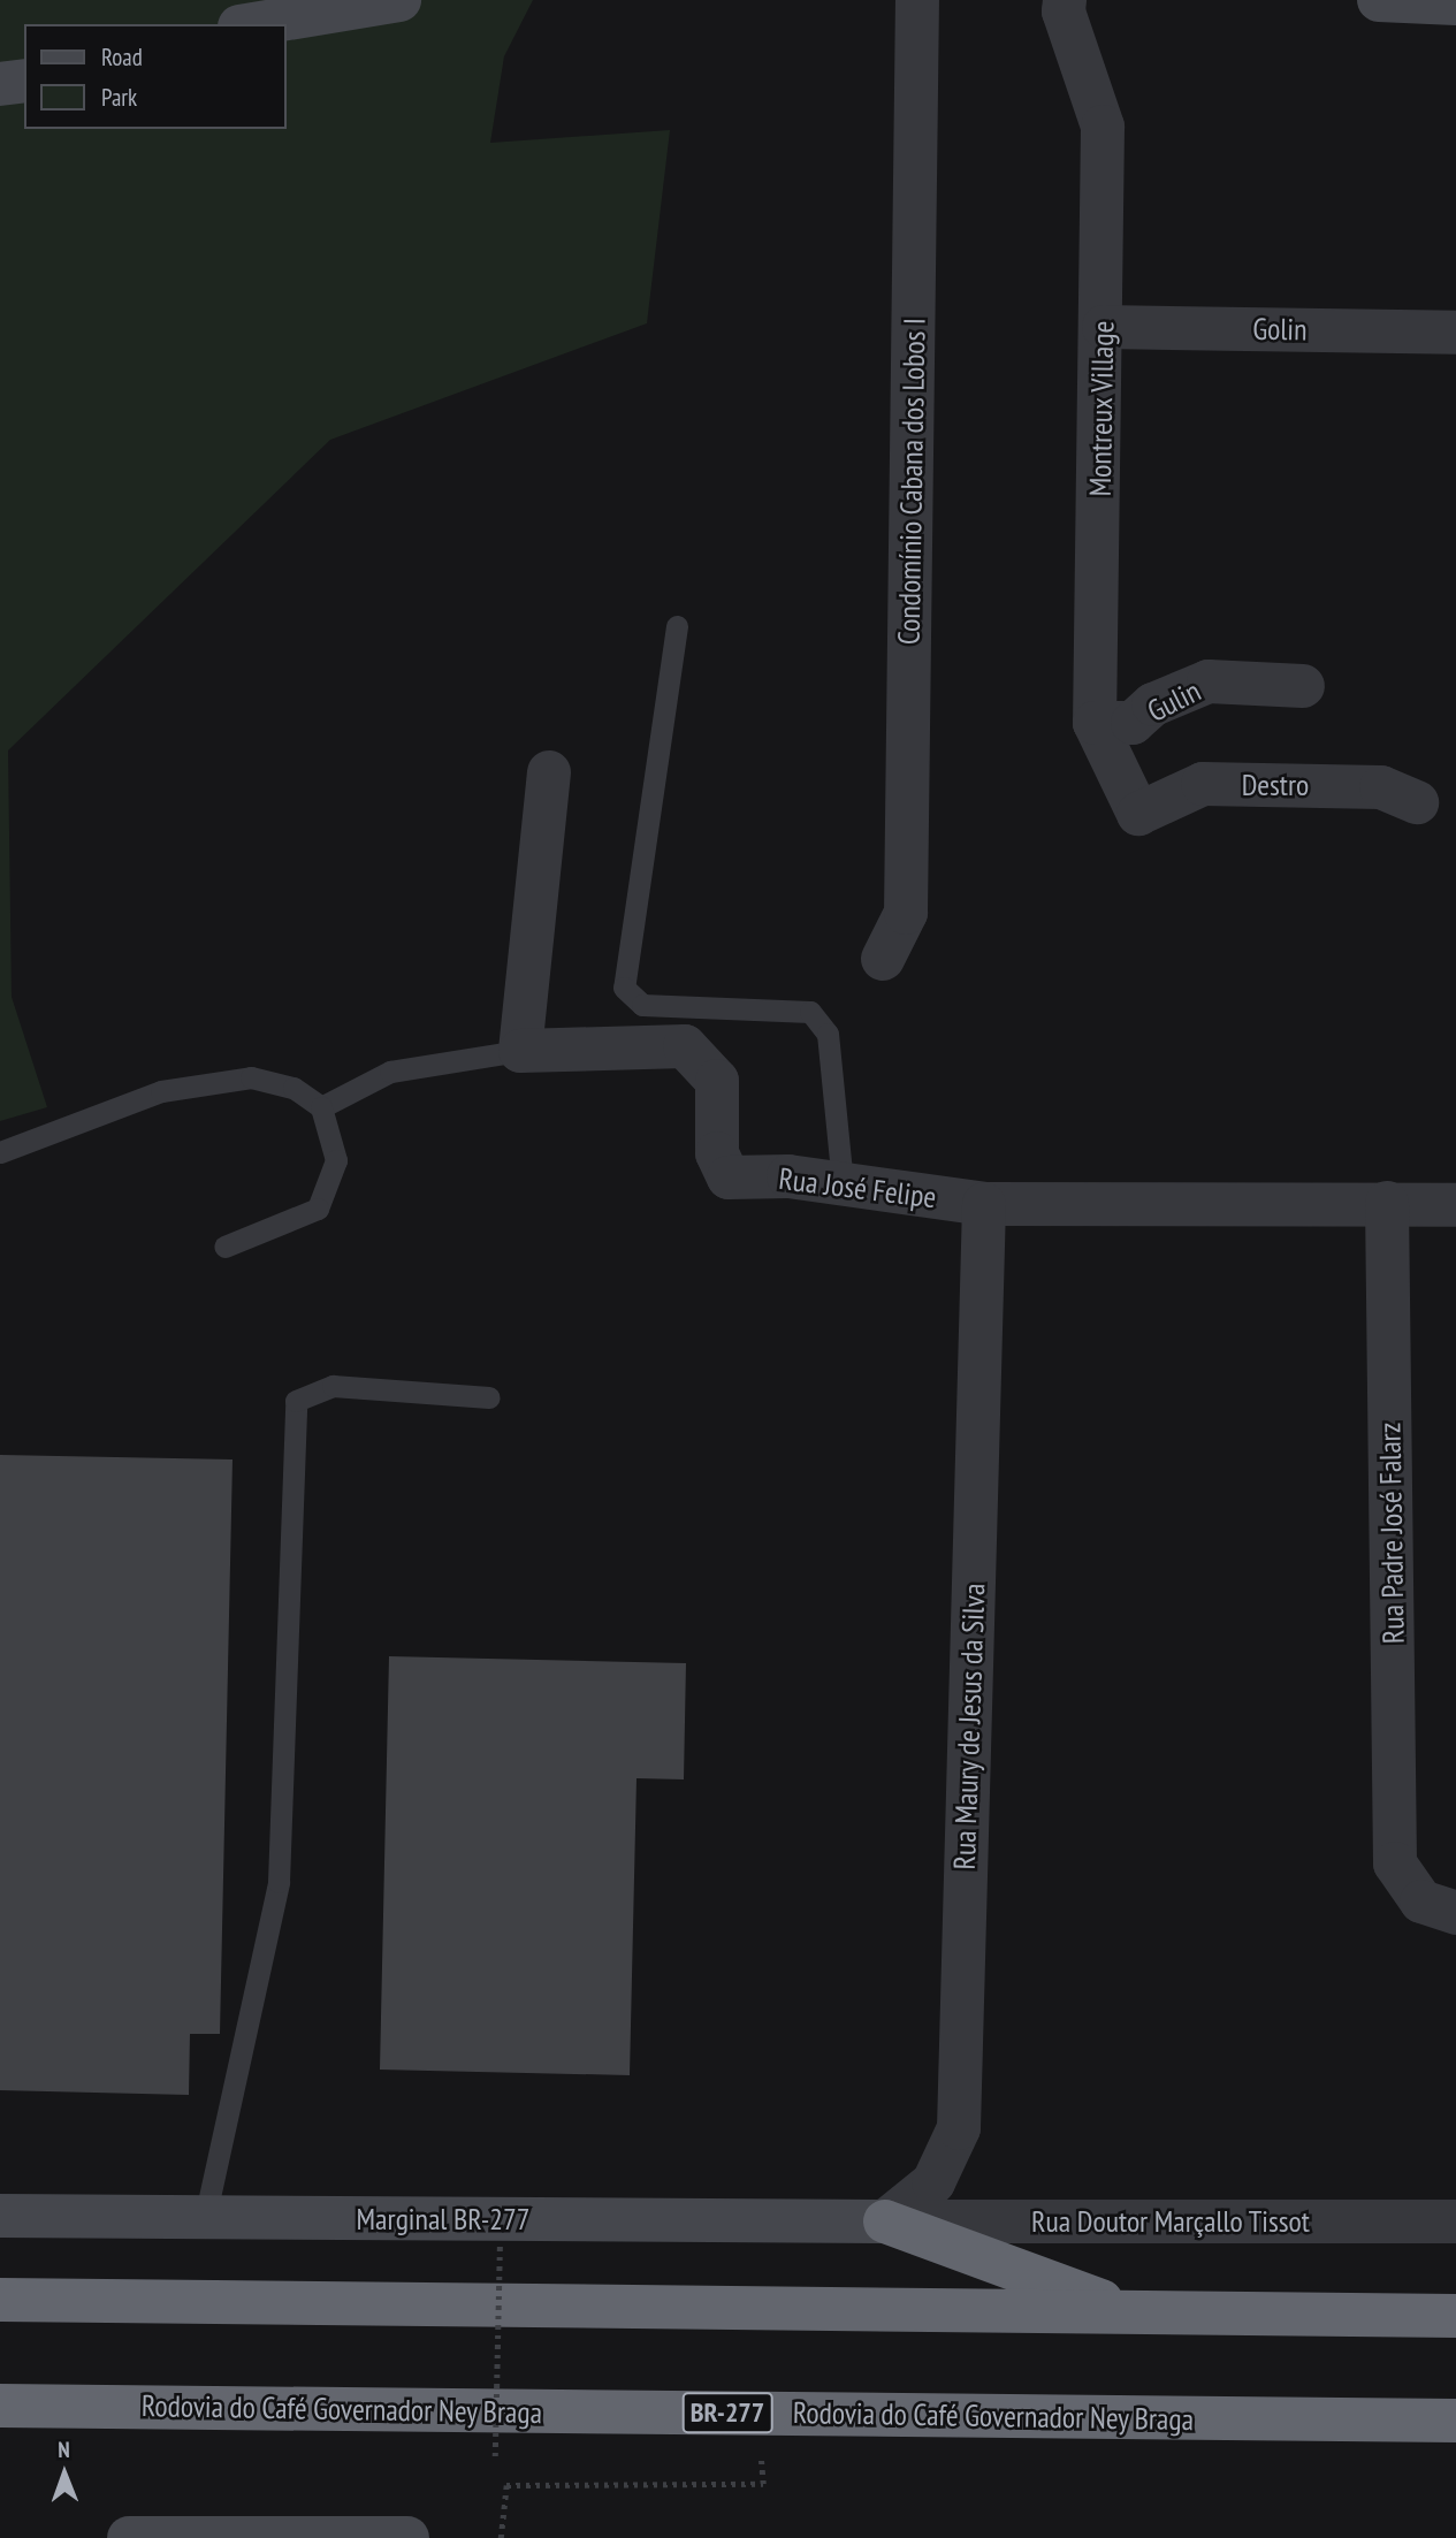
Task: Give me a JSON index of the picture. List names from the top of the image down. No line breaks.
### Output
{"streets":{"highway":["Rodovia do Café Governador Ney Braga","BR-277"],"street":["Golin","Montreux Village","Condomínio Cabana dos Lobos I","Gulin","Destro","Rua José Felipe","Rua Padre José Falarz","Rua Maury de Jesus da Silva","Marginal BR-277","Rua Doutor Marçallo Tissot"]},"crossings":[["Golin","Montreux Village"],["Montreux Village","Gulin"],["Montreux Village","Destro"],["Rua José Felipe","Rua Padre José Falarz"],["Rua José Felipe","Rua Maury de Jesus da Silva"],["Rua Maury de Jesus da Silva","Marginal BR-277"],["Rua Maury de Jesus da Silva","Rua Doutor Marçallo Tissot"],["Marginal BR-277","Rua Doutor Marçallo Tissot"]],"legend":["Road","Park"],"north":"top"}
